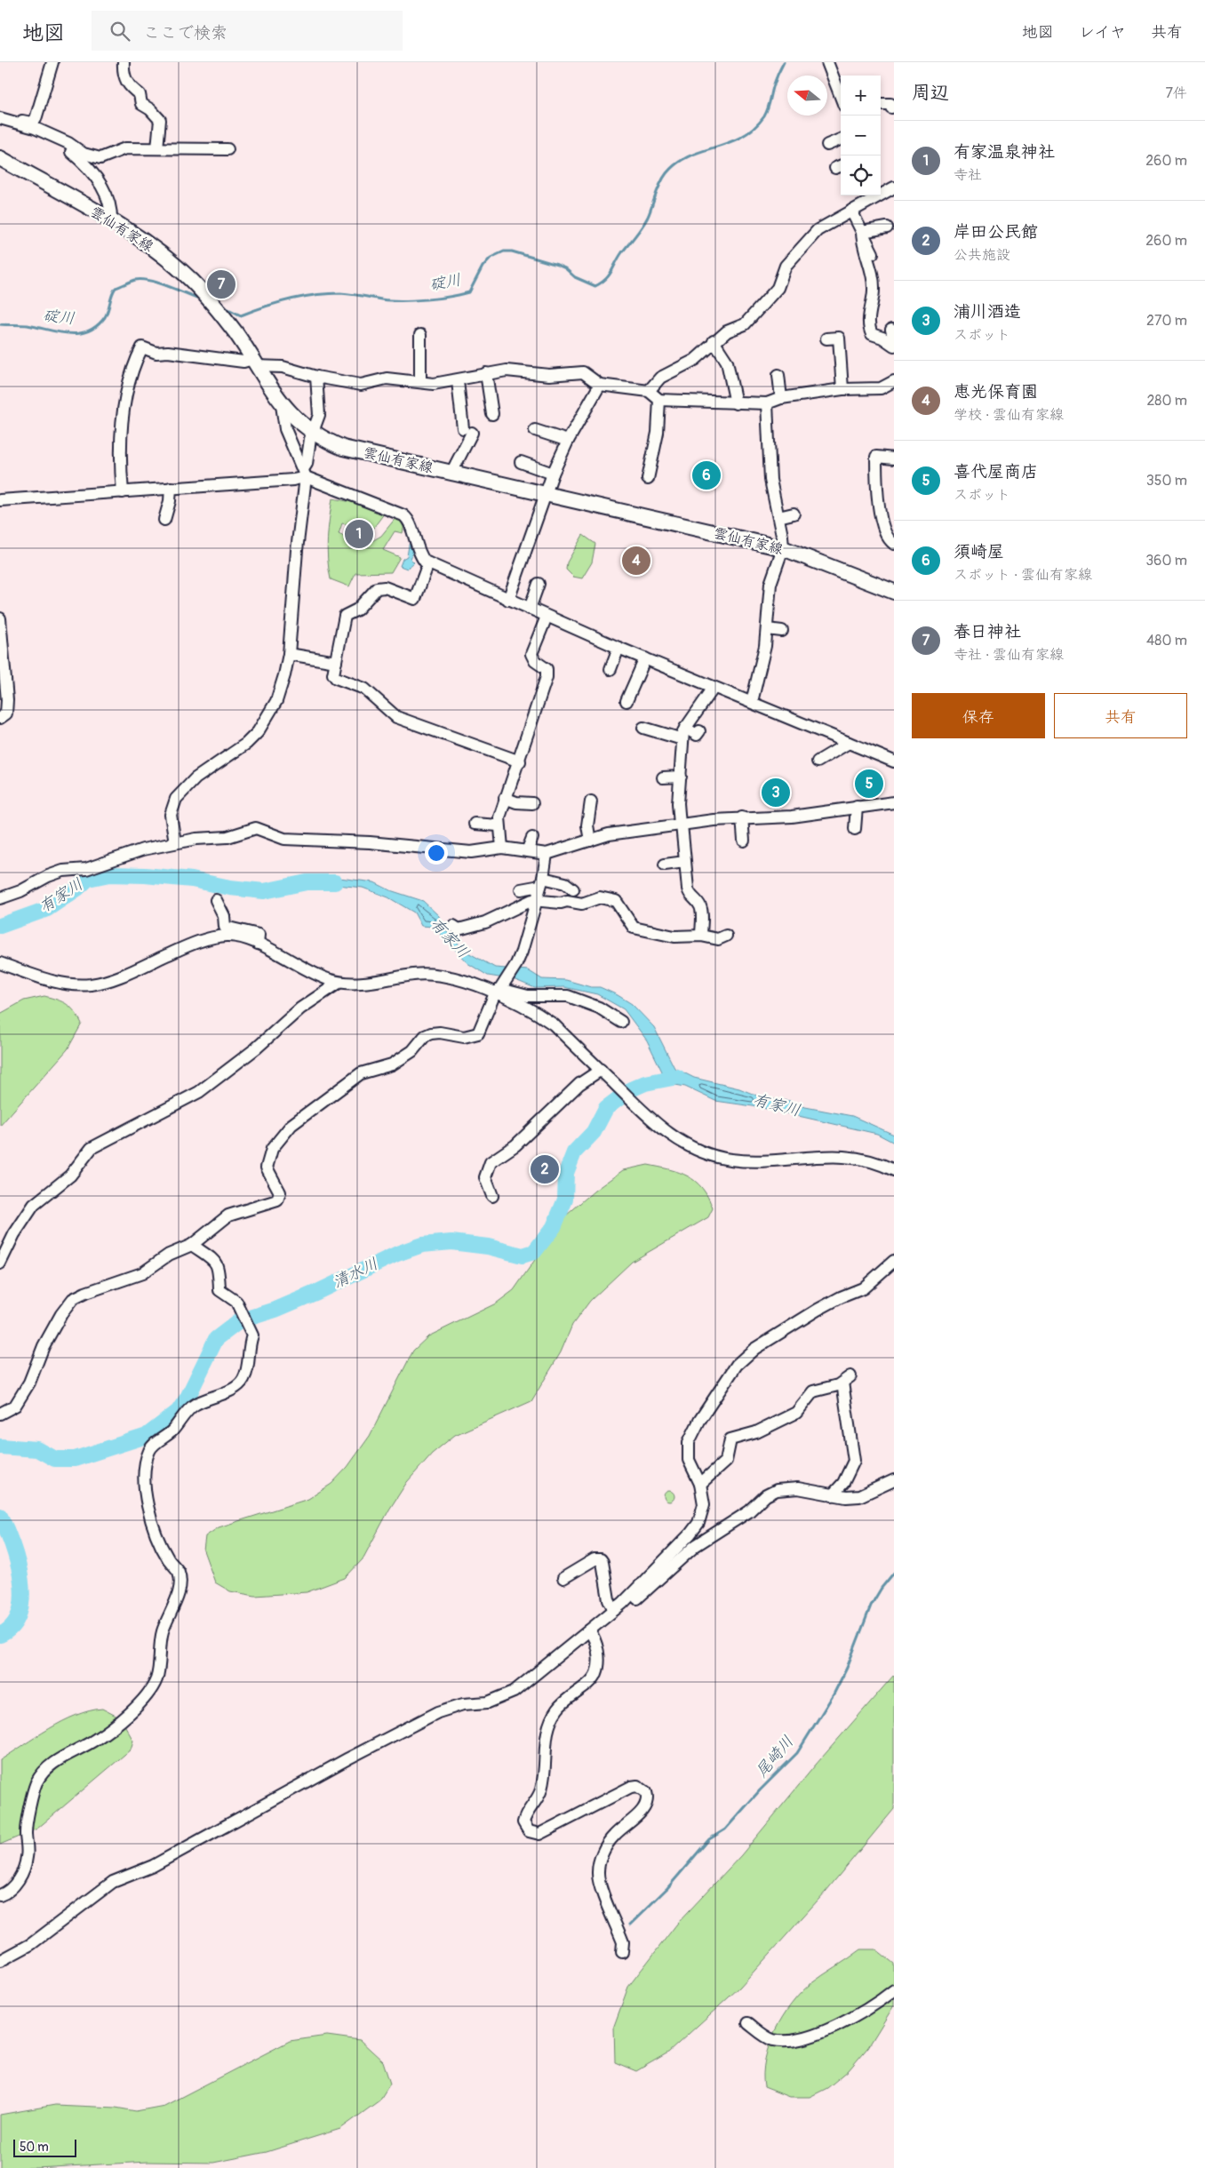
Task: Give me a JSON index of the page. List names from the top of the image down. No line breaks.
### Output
{"streets":{"main road":["雲仙有家線"]},"water":["碇川","有家川","清水川","尾崎川"],"scale_bar":"50 m","north":"left","page":{"header":"地図","search":"ここで検索","nav":["地図","レイヤ","共有"],"heading":["周辺","7件"],"map_buttons":["+","−"],"list":[{"mark":"1","name":"有家温泉神社","note":"寺社","value":"260 m"},{"mark":"2","name":"岸田公民館","note":"公共施設","value":"260 m"},{"mark":"3","name":"浦川酒造","note":"スポット","value":"270 m"},{"mark":"4","name":"恵光保育園","note":"学校 · 雲仙有家線","value":"280 m"},{"mark":"5","name":"喜代屋商店","note":"スポット","value":"350 m"},{"mark":"6","name":"須崎屋","note":"スポット · 雲仙有家線","value":"360 m"},{"mark":"7","name":"春日神社","note":"寺社 · 雲仙有家線","value":"480 m"}],"pins":["7","6","1","4","5","3","2"],"buttons":["保存","共有"],"scale":"50 m"}}
